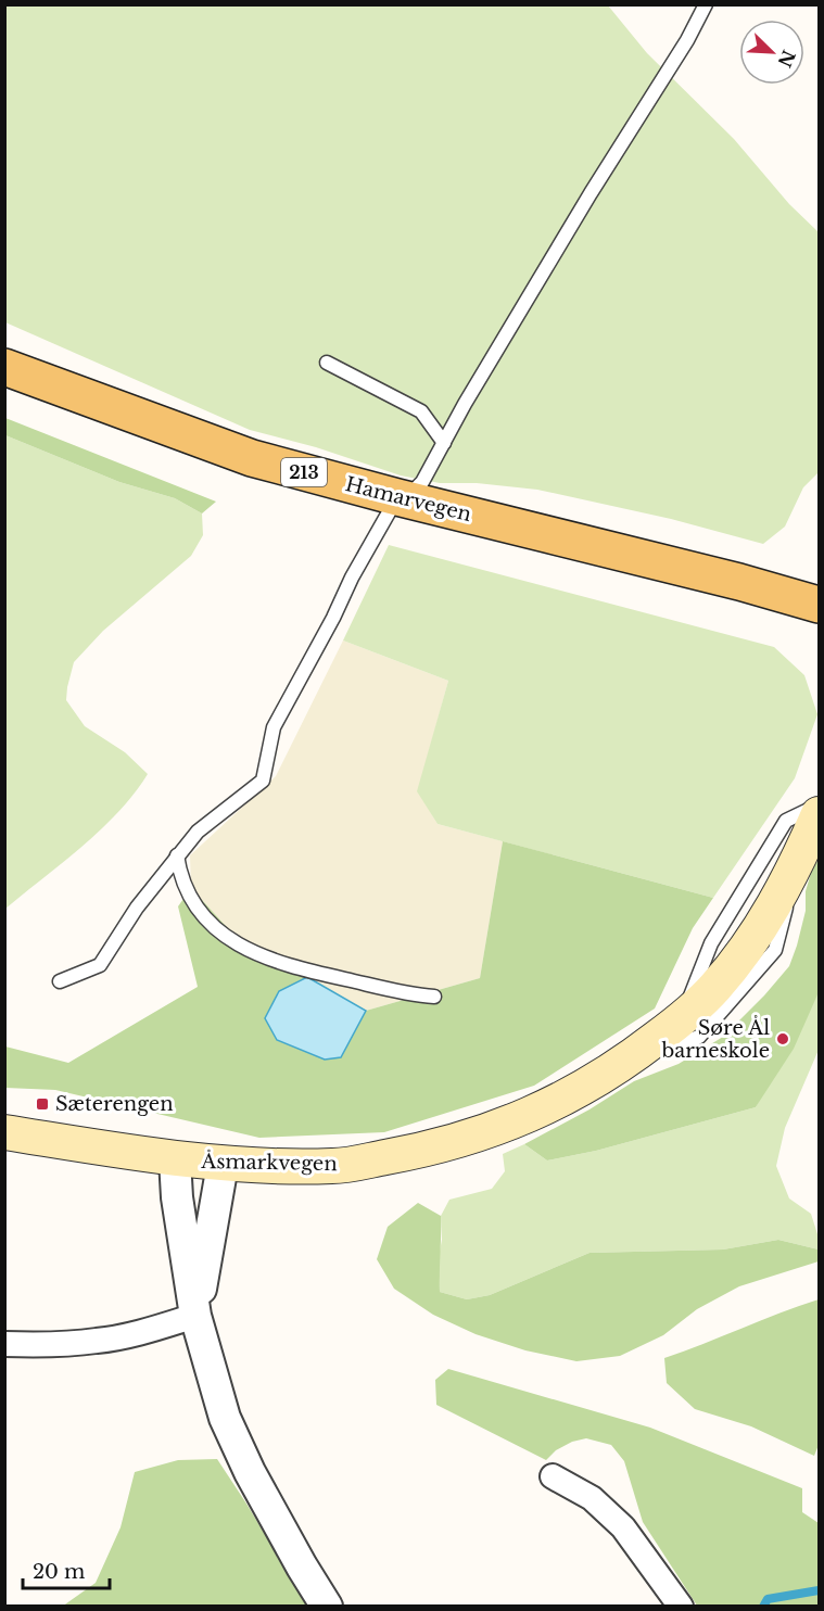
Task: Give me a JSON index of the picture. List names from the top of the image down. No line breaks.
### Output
{"streets":{"main road":["213","Hamarvegen","Åsmarkvegen"]},"places":{"other":["Søre Ål barneskole"],"transit":["Sæterengen"]},"scale_bar":"20 m","north":"bottom right"}
